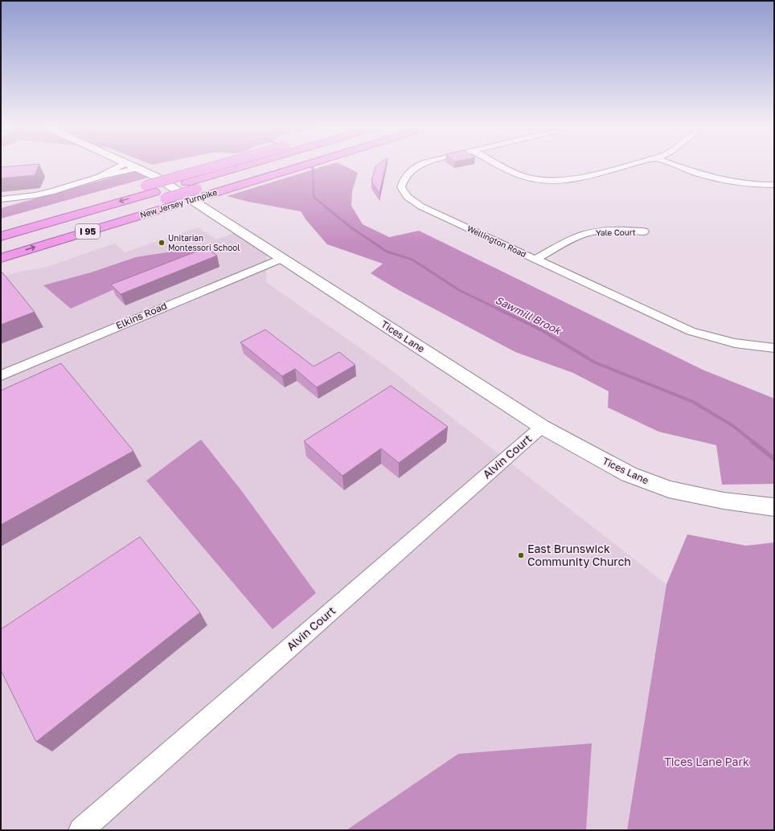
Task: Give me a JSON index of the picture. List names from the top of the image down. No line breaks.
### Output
{"streets":{"highway":["New Jersey Turnpike","I 95"],"street":["Yale Court","Wellington Road","Elkins Road","Tices Lane","Alvin Court"]},"crossings":[["Yale Court","Wellington Road"],["Elkins Road","Tices Lane"],["Tices Lane","Alvin Court"]],"water":["Sawmill Brook"],"parks":["Tices Lane Park"],"places":["Unitarian Montessori School","East Brunswick Community Church"]}
